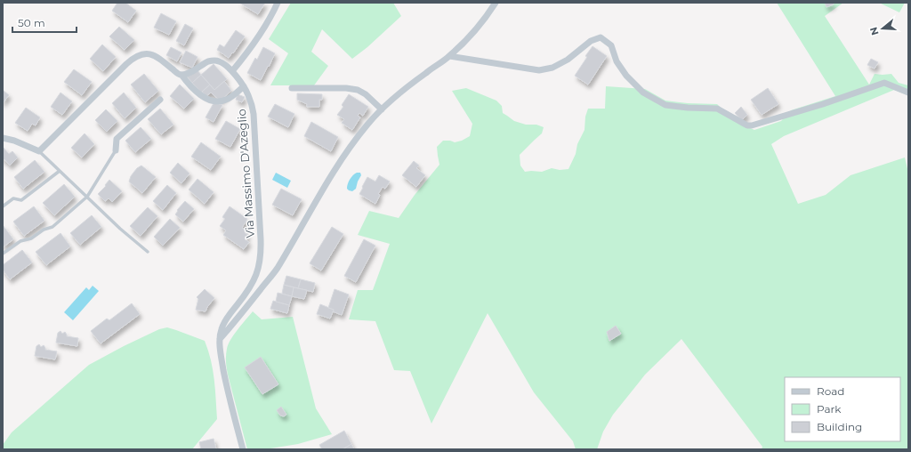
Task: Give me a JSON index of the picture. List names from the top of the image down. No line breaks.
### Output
{"streets":{"street":["Via Massimo D'Azeglio"]},"legend":["Road","Park","Building"],"scale_bar":"50 m","north":"left"}
